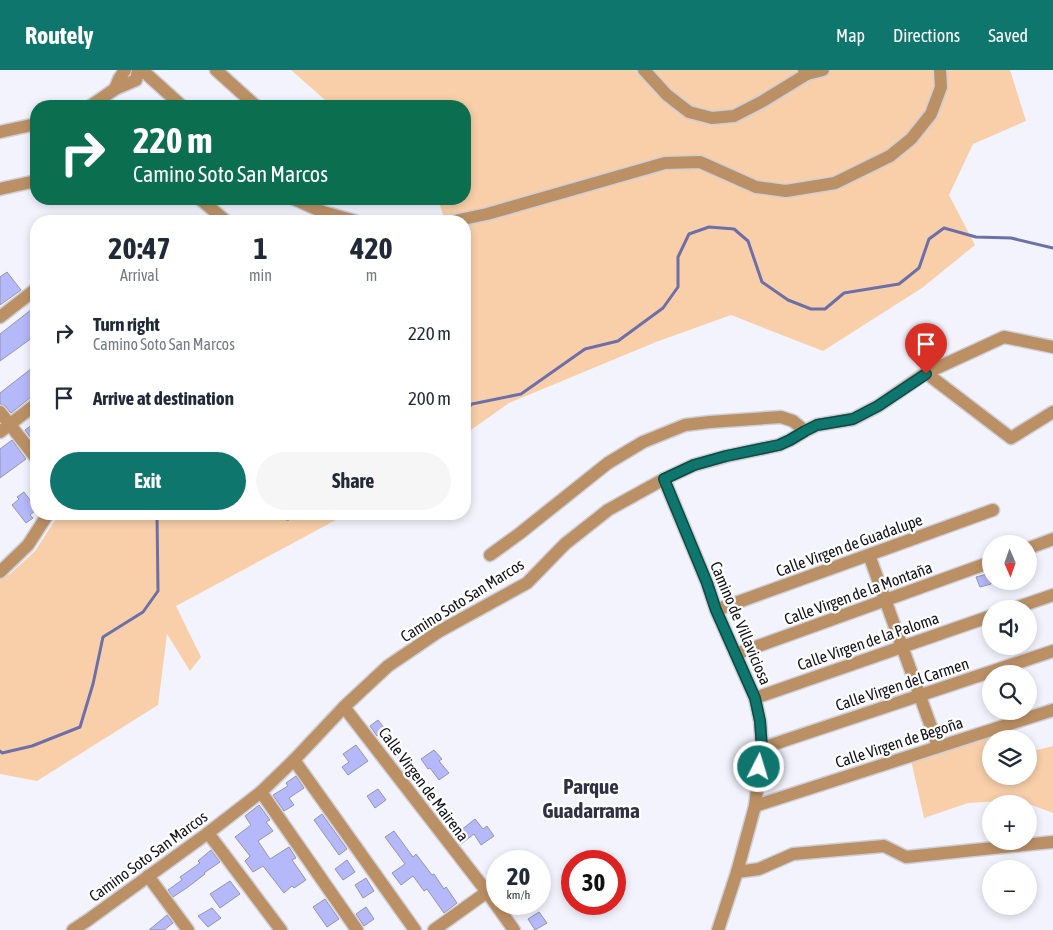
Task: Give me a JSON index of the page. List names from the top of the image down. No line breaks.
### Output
{"streets":{"street":["Calle Virgen de Guadalupe","Calle Virgen de la Montaña","Camino Soto San Marcos","Camino de Villaviciosa","Calle Virgen de la Paloma","Calle Virgen del Carmen","Calle Virgen de Begoña","Calle Virgen de Mairena"]},"crossings":[["Calle Virgen de Guadalupe","Camino de Villaviciosa"],["Calle Virgen de la Montaña","Camino de Villaviciosa"],["Camino Soto San Marcos","Camino de Villaviciosa"],["Camino Soto San Marcos","Calle Virgen de Mairena"],["Camino de Villaviciosa","Calle Virgen de la Paloma"],["Camino de Villaviciosa","Calle Virgen del Carmen"],["Camino de Villaviciosa","Calle Virgen de Begoña"]],"districts":["Parque Guadarrama"],"north":"bottom","page":{"header":"Routely","nav":["Map","Directions","Saved"],"turn":["220 m","Camino Soto San Marcos"],"eta":["20:47","Arrival","1","min","420","m"],"list":[{"name":"Turn right","note":"Camino Soto San Marcos","value":"220 m"},{"name":"Arrive at destination","value":"200 m"}],"buttons":["Exit","Share"],"map_buttons":["+","−"],"speed":"20 km/h","limit":"30"}}
